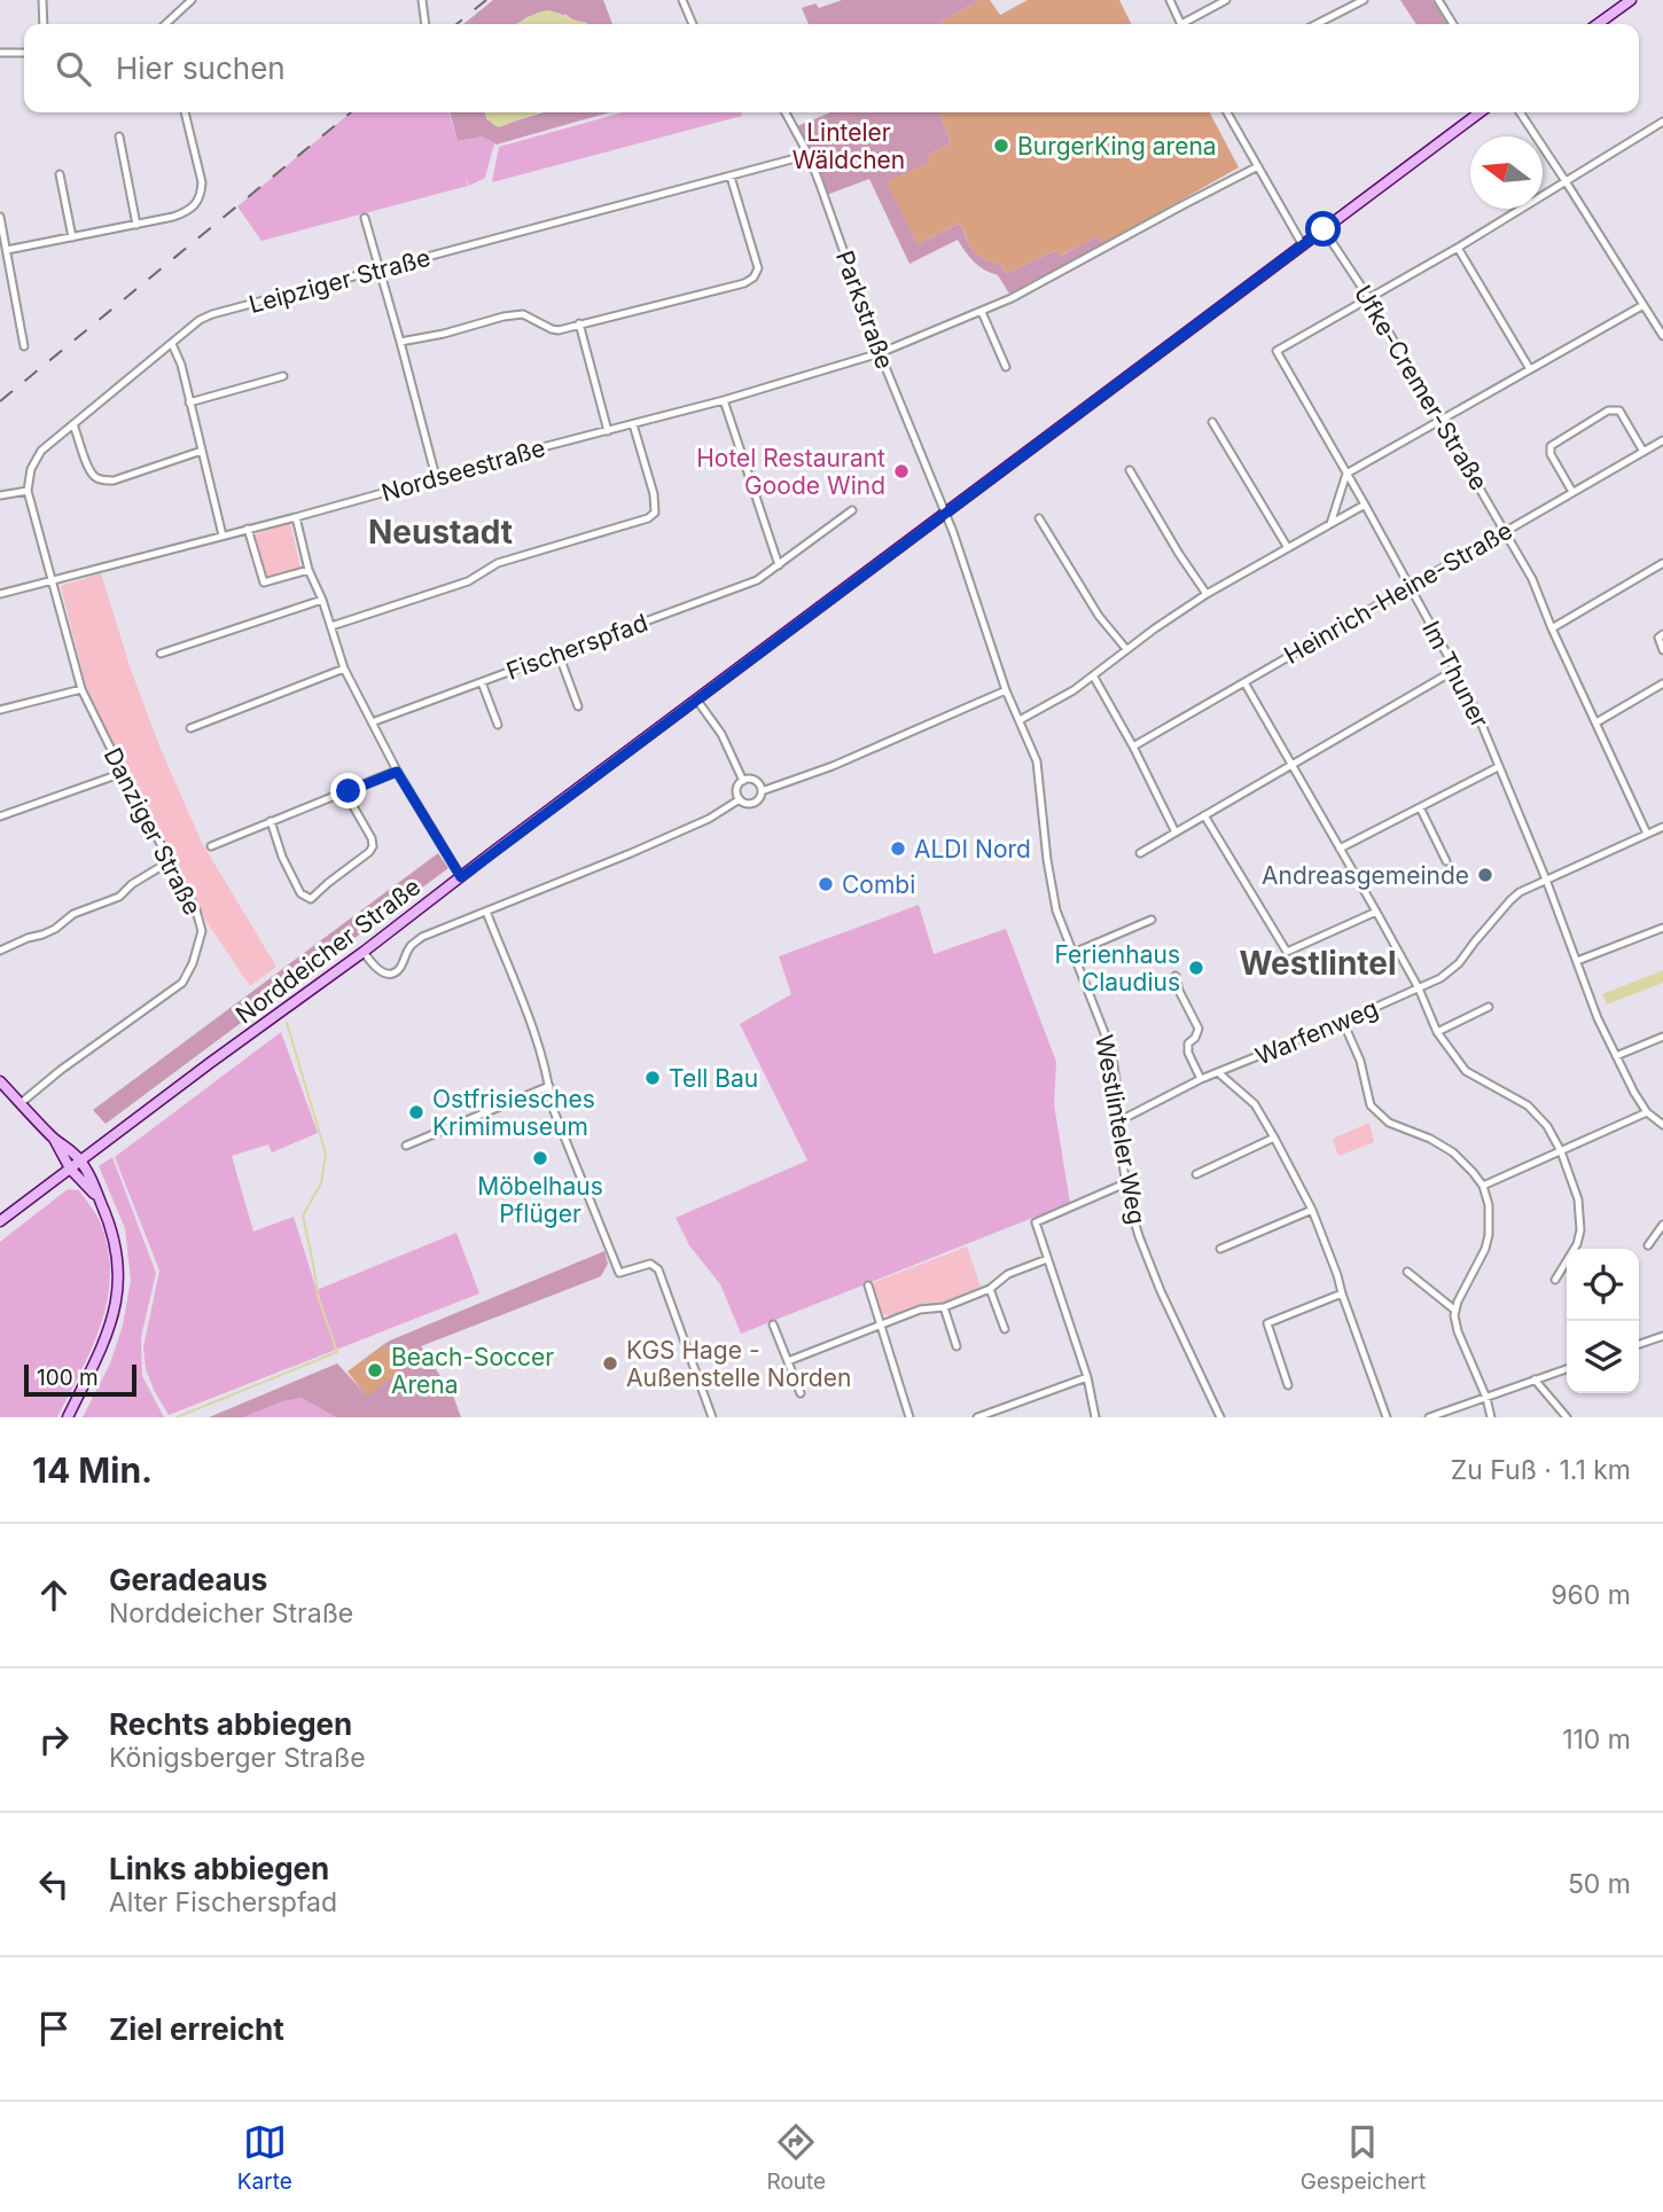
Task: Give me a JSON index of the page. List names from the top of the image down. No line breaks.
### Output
{"streets":{"main road":["Norddeicher Straße"],"street":["Leipziger Straße","Parkstraße","Ufke-Cremer-Straße","Nordseestraße","Heinrich-Heine-Straße","Fischerspfad","Im Thuner","Danziger Straße","Warfenweg","Westlinteler Weg"]},"crossings":[["Leipziger Straße","Parkstraße"],["Parkstraße","Nordseestraße"],["Parkstraße","Norddeicher Straße"],["Parkstraße","Westlinteler Weg"],["Ufke-Cremer-Straße","Heinrich-Heine-Straße"],["Ufke-Cremer-Straße","Im Thuner"],["Ufke-Cremer-Straße","Norddeicher Straße"],["Ufke-Cremer-Straße","Warfenweg"],["Nordseestraße","Danziger Straße"],["Heinrich-Heine-Straße","Im Thuner"],["Im Thuner","Warfenweg"],["Norddeicher Straße","Westlinteler Weg"],["Warfenweg","Westlinteler Weg"]],"districts":["Neustadt","Westlintel"],"parks":["Linteler Wäldchen"],"places":["BurgerKing arena","Hotel Restaurant Goode Wind","ALDI Nord","Andreasgemeinde","Combi","Ferienhaus Claudius","Tell Bau","Ostfrisiesches Krimimuseum","Möbelhaus Pflüger","KGS Hage - Außenstelle Norden","Beach-Soccer Arena"],"scale_bar":"100 m","north":"left","page":{"search":"Hier suchen","scale":"100 m","heading":["14 Min.","Zu Fuß · 1.1 km"],"list":[["Geradeaus","Norddeicher Straße","960 m"],["Rechts abbiegen","Königsberger Straße","110 m"],["Links abbiegen","Alter Fischerspfad","50 m"],"Ziel erreicht"],"nav":["Karte","Route","Gespeichert"]}}
